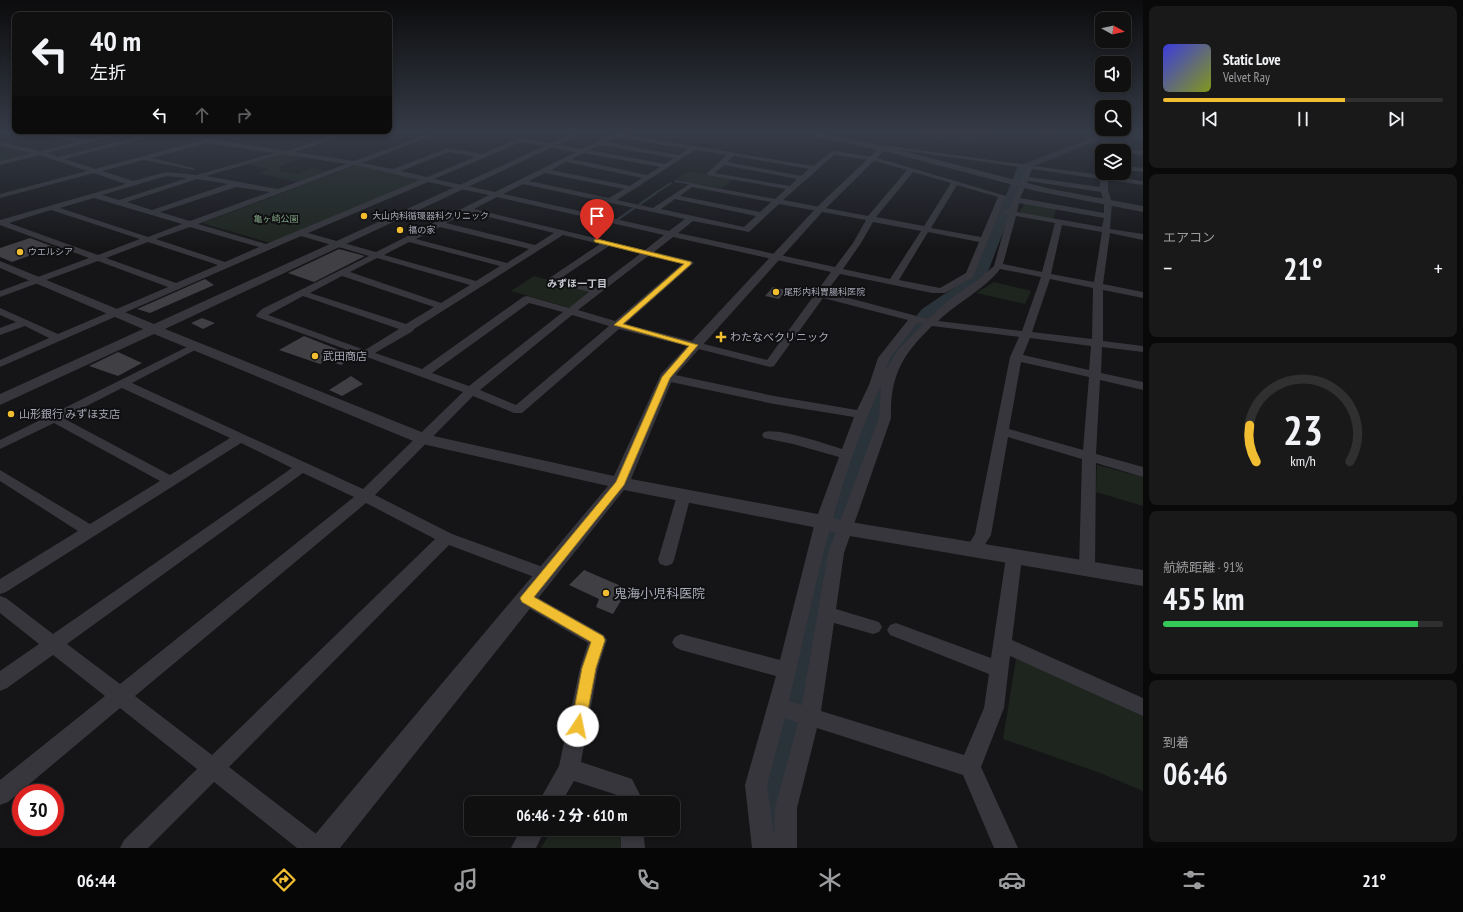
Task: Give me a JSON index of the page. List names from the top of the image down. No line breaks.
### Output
{"districts":["みずほ一丁目"],"parks":["亀ヶ崎公園"],"places":{"other":["大山内科循環器科クリニック","福の家","ウエルシア","尾形内科胃腸科医院","武田商店","山形銀行 みずほ支店","鬼海小児科医院"],"health":["わたなべクリニック"]},"north":"right","page":{"turn":["40 m","左折"],"song":["Static Love","Velvet Ray"],"tile":["エアコン",["航続距離 · 91%","455 km"],["到着","06:46"]],"heat":["−","21°","+"],"limit":"30","trip":"06:46 · 2 分 · 610 m","tabs":["06:44","21°"],"gauge":["23","km/h"]}}
